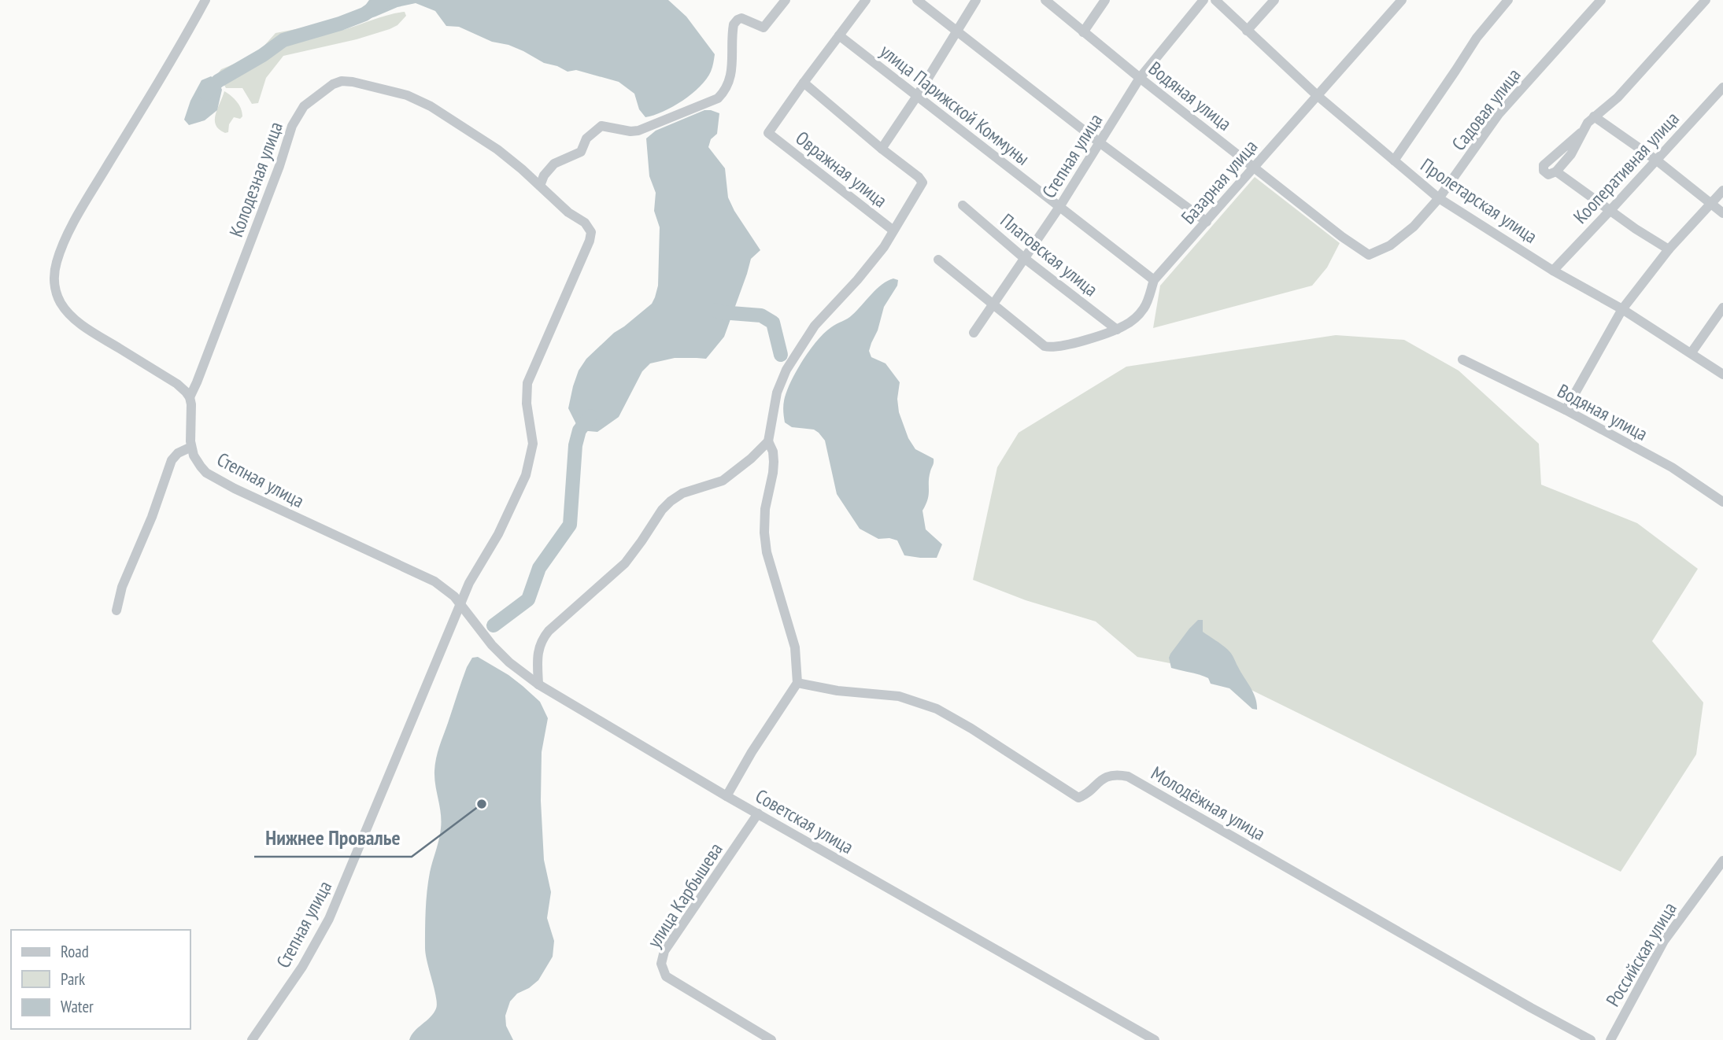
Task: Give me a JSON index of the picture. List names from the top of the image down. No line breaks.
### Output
{"streets":{"street":["Водяная улица","улица Парижской Коммуны","Садовая улица","Степная улица","Кооперативная улица","Овражная улица","Колодезная улица","Базарная улица","Пролетарская улица","Платовская улица","Молодёжная улица","Советская улица","улица Карбышева","Российская улица"]},"crossings":[["Водяная улица","Садовая улица"],["Водяная улица","Степная улица"],["Водяная улица","Базарная улица"],["улица Парижской Коммуны","Степная улица"],["улица Парижской Коммуны","Базарная улица"],["Садовая улица","Пролетарская улица"],["Степная улица","Колодезная улица"],["Степная улица","Базарная улица"],["Степная улица","Платовская улица"],["Степная улица","Советская улица"],["Кооперативная улица","Пролетарская улица"],["Базарная улица","Пролетарская улица"],["Базарная улица","Платовская улица"],["Советская улица","улица Карбышева"]],"places":["Нижнее Провалье"],"legend":["Road","Park","Water"]}
